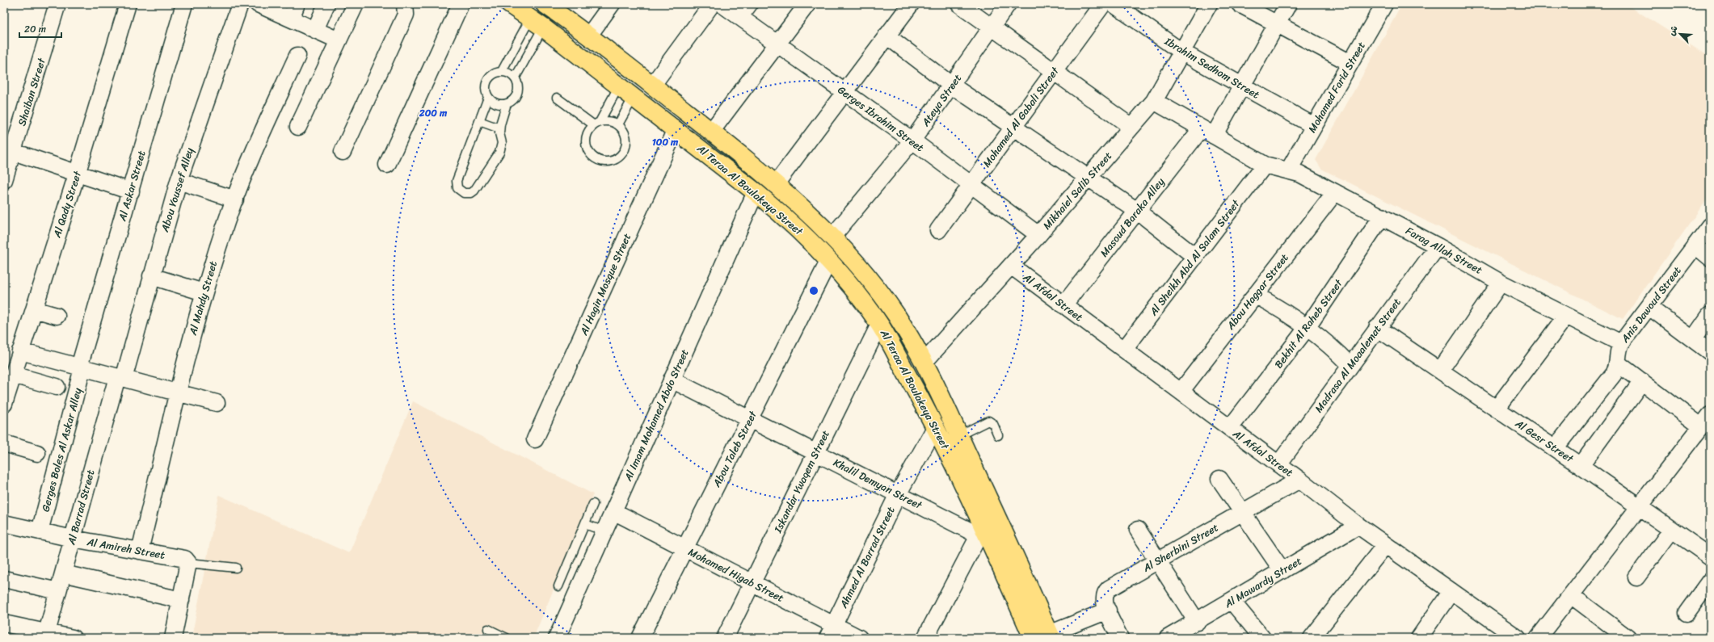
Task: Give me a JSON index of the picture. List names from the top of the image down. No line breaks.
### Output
{"streets":{"main road":["Al Teraa Al Boulakeya Street"],"street":["Ibrahim Sedhom Street","Mohamed Farid Street","Shaiban Street","Ateya Street","Mohamed Al Gabali Street","Gerges Ibrahim Street","Al Askar Street","Abou Youssef Alley","Mikhaiel Salib Street","Al Qady Street","Masoud Baraka Alley","Farag Allah Street","Al Sheikh Abd Al Salam Street","Al Hagin Mosque Street","Abou Haggar Street","Al Afdal Street","Al Mahdy Street","Anis Dawoud Street","Bekhit Al Raheb Street","Madrasa Al Moaalemat Street","Al Imam Mohamed Abdo Street","Al Gesr Street","Abou Taleb Street","Gerges Boles Al Askar Alley","Iskandar Ywaqem Street","Khalil Demyan Street","Al Barrad Street","Al Sherbini Street","Al Amireh Street","Ahmed Al Barrad Street","Mohamed Higab Street","Al Mawardy Street"]},"crossings":[["Ibrahim Sedhom Street","Mohamed Farid Street"],["Ibrahim Sedhom Street","Mikhaiel Salib Street"],["Ibrahim Sedhom Street","Masoud Baraka Alley"],["Mohamed Farid Street","Farag Allah Street"],["Ateya Street","Gerges Ibrahim Street"],["Ateya Street","Al Teraa Al Boulakeya Street"],["Mohamed Al Gabali Street","Gerges Ibrahim Street"],["Gerges Ibrahim Street","Mikhaiel Salib Street"],["Al Askar Street","Gerges Boles Al Askar Alley"],["Abou Youssef Alley","Al Barrad Street"],["Al Teraa Al Boulakeya Street","Mikhaiel Salib Street"],["Al Teraa Al Boulakeya Street","Al Hagin Mosque Street"],["Al Teraa Al Boulakeya Street","Al Imam Mohamed Abdo Street"],["Al Teraa Al Boulakeya Street","Abou Taleb Street"],["Al Teraa Al Boulakeya Street","Iskandar Ywaqem Street"],["Al Teraa Al Boulakeya Street","Khalil Demyan Street"],["Al Teraa Al Boulakeya Street","Ahmed Al Barrad Street"],["Mikhaiel Salib Street","Farag Allah Street"],["Mikhaiel Salib Street","Al Afdal Street"],["Masoud Baraka Alley","Farag Allah Street"],["Masoud Baraka Alley","Al Afdal Street"],["Farag Allah Street","Al Sheikh Abd Al Salam Street"],["Farag Allah Street","Abou Haggar Street"],["Farag Allah Street","Anis Dawoud Street"],["Farag Allah Street","Bekhit Al Raheb Street"],["Farag Allah Street","Madrasa Al Moaalemat Street"],["Al Sheikh Abd Al Salam Street","Al Afdal Street"],["Abou Haggar Street","Al Afdal Street"],["Al Afdal Street","Bekhit Al Raheb Street"],["Al Afdal Street","Madrasa Al Moaalemat Street"],["Al Afdal Street","Al Sherbini Street"],["Al Afdal Street","Al Mawardy Street"],["Al Mahdy Street","Al Amireh Street"],["Anis Dawoud Street","Al Gesr Street"],["Madrasa Al Moaalemat Street","Al Gesr Street"],["Al Imam Mohamed Abdo Street","Khalil Demyan Street"],["Al Imam Mohamed Abdo Street","Mohamed Higab Street"],["Abou Taleb Street","Khalil Demyan Street"],["Abou Taleb Street","Mohamed Higab Street"],["Gerges Boles Al Askar Alley","Al Amireh Street"],["Iskandar Ywaqem Street","Khalil Demyan Street"],["Iskandar Ywaqem Street","Mohamed Higab Street"],["Khalil Demyan Street","Ahmed Al Barrad Street"],["Al Barrad Street","Al Amireh Street"],["Ahmed Al Barrad Street","Mohamed Higab Street"]],"scale_bar":"20 m","north":"top left","rings":["200 m","100 m"]}
